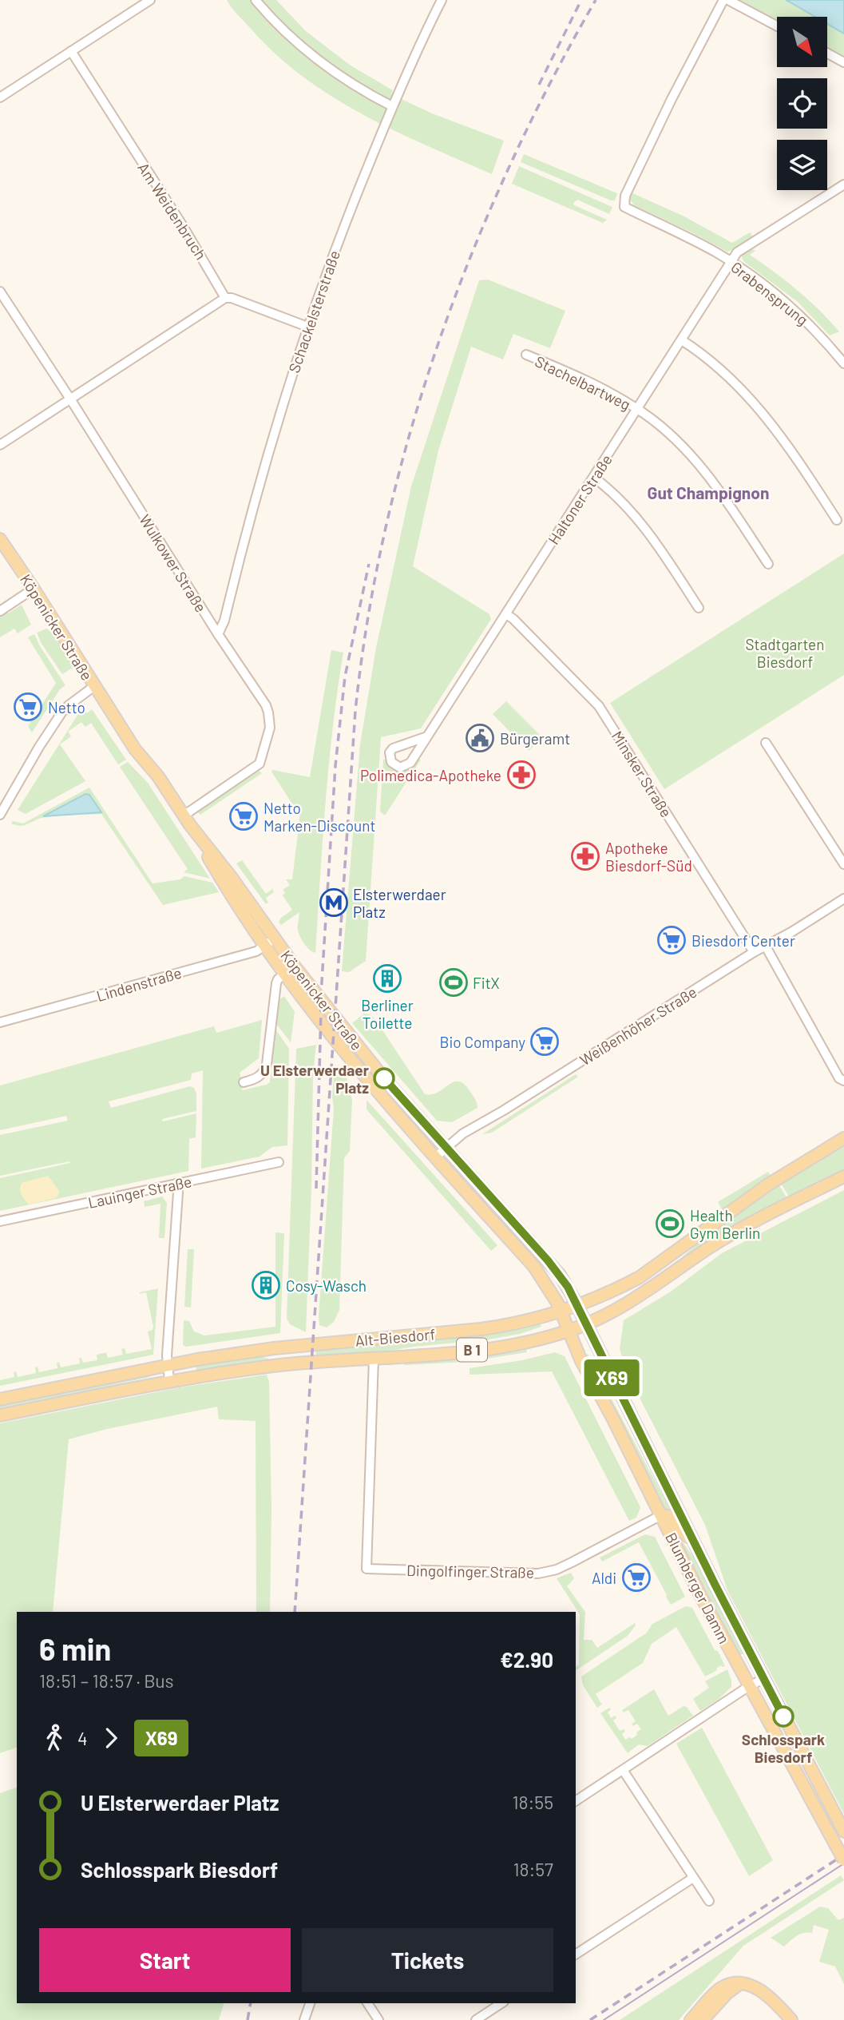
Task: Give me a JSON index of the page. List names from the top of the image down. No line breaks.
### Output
{"streets":{"main road":["Köpenicker Straße","Alt-Biesdorf","B 1","Blumberger Damm"],"street":["Am Weidenbruch","Grabensprung","Schackelsterstraße","Stachelbartweg","Haltoner Straße","Wulkower Straße","Minsker Straße","Lindenstraße","Weißenhöher Straße","Lauinger Straße","Dingolfinger Straße"]},"crossings":[["Grabensprung","Haltoner Straße"],["Schackelsterstraße","Wulkower Straße"],["Stachelbartweg","Haltoner Straße"],["Haltoner Straße","Minsker Straße"],["Wulkower Straße","Köpenicker Straße"],["Köpenicker Straße","Lindenstraße"],["Köpenicker Straße","Weißenhöher Straße"],["Köpenicker Straße","Alt-Biesdorf"],["Köpenicker Straße","Blumberger Damm"],["Minsker Straße","Weißenhöher Straße"],["Alt-Biesdorf","Dingolfinger Straße"],["Alt-Biesdorf","Blumberger Damm"],["Dingolfinger Straße","Blumberger Damm"]],"districts":["Gut Champignon"],"parks":["Stadtgarten Biesdorf"],"places":{"supermarket":["Netto","Netto Marken-Discount","Biesdorf Center","Bio Company","Aldi"],"public building":["Bürgeramt"],"pharmacy":["Polimedica-Apotheke","Apotheke Biesdorf-Süd"],"metro station":["Elsterwerdaer Platz"],"building":["Berliner Toilette","Cosy-Wasch"],"sports":["FitX","Health Gym Berlin"],"other":["U Elsterwerdaer Platz","Schlosspark Biesdorf"]},"lines":["bus line X69"],"north":"bottom right","page":{"on_map":"X69","heading":["6 min","18:51 – 18:57 · Bus","€2.90"],"legs":["4","X69"],"list":[{"name":"U Elsterwerdaer Platz","value":"18:55"},{"name":"Schlosspark Biesdorf","value":"18:57"}],"buttons":["Start","Tickets"]}}
